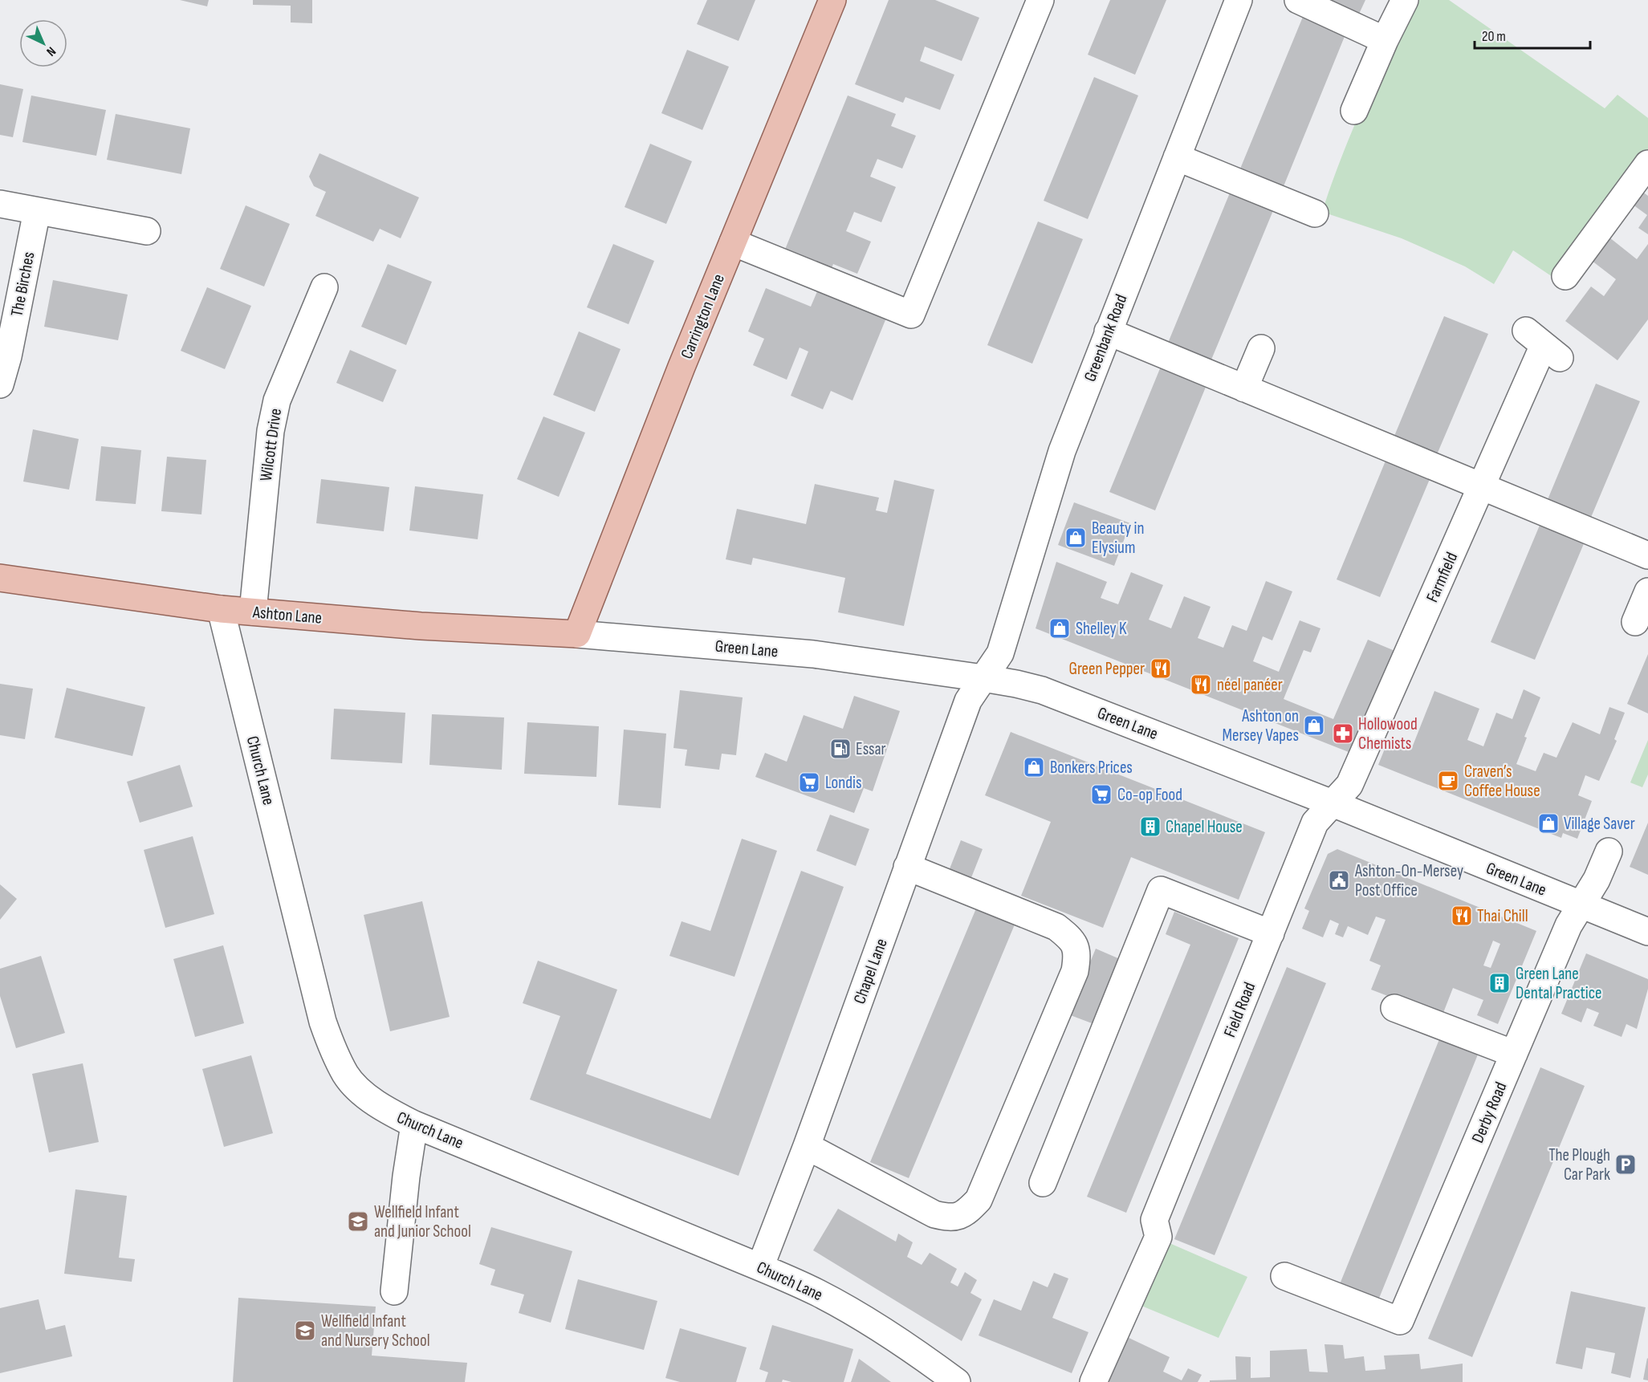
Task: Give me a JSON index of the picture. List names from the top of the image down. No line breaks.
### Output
{"streets":{"main road":["Carrington Lane","Ashton Lane"],"street":["The Birches","Greenbank Road","Wilcott Drive","Farmfield","Green Lane","Church Lane","Chapel Lane","Field Road","Derby Road"]},"crossings":[["Carrington Lane","Ashton Lane"],["Carrington Lane","Green Lane"],["Greenbank Road","Green Lane"],["Greenbank Road","Chapel Lane"],["Wilcott Drive","Ashton Lane"],["Farmfield","Green Lane"],["Farmfield","Field Road"],["Ashton Lane","Green Lane"],["Ashton Lane","Church Lane"],["Green Lane","Chapel Lane"],["Green Lane","Field Road"],["Green Lane","Derby Road"],["Church Lane","Chapel Lane"]],"places":{"shop":["Beauty in Elysium","Shelley K","Ashton on Mersey Vapes","Bonkers Prices","Village Saver"],"restaurant":["Green Pepper","néel panéer","Thai Chill"],"pharmacy":["Hollowood Chemists"],"fuel station":["Essar"],"cafe":["Craven’s Coffee House"],"supermarket":["Londis","Co-op Food"],"building":["Chapel House","Green Lane Dental Practice"],"public building":["Ashton-On-Mersey Post Office"],"parking":["The Plough Car Park"],"school or university":["Wellfield Infant and Junior School","Wellfield Infant and Nursery School"]},"scale_bar":"20 m","north":"bottom right"}
